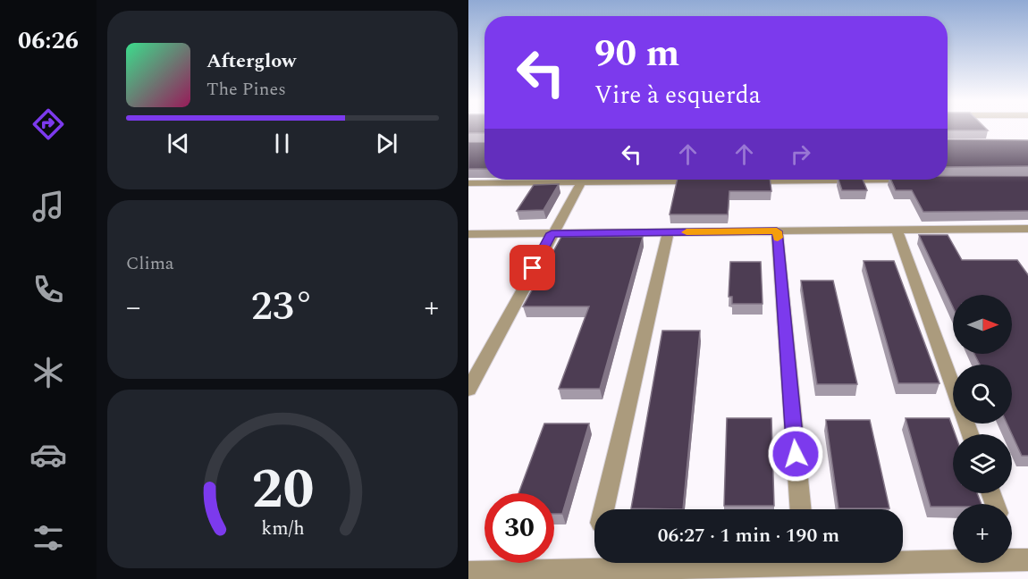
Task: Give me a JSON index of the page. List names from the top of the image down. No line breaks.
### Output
{"north":"right","page":{"tabs":"06:26","turn":["90 m","Vire à esquerda"],"song":["Afterglow","The Pines"],"tile":"Clima","heat":["−","23°","+"],"map_buttons":"+","limit":"30","trip":"06:27 · 1 min · 190 m","gauge":["20","km/h"]}}
